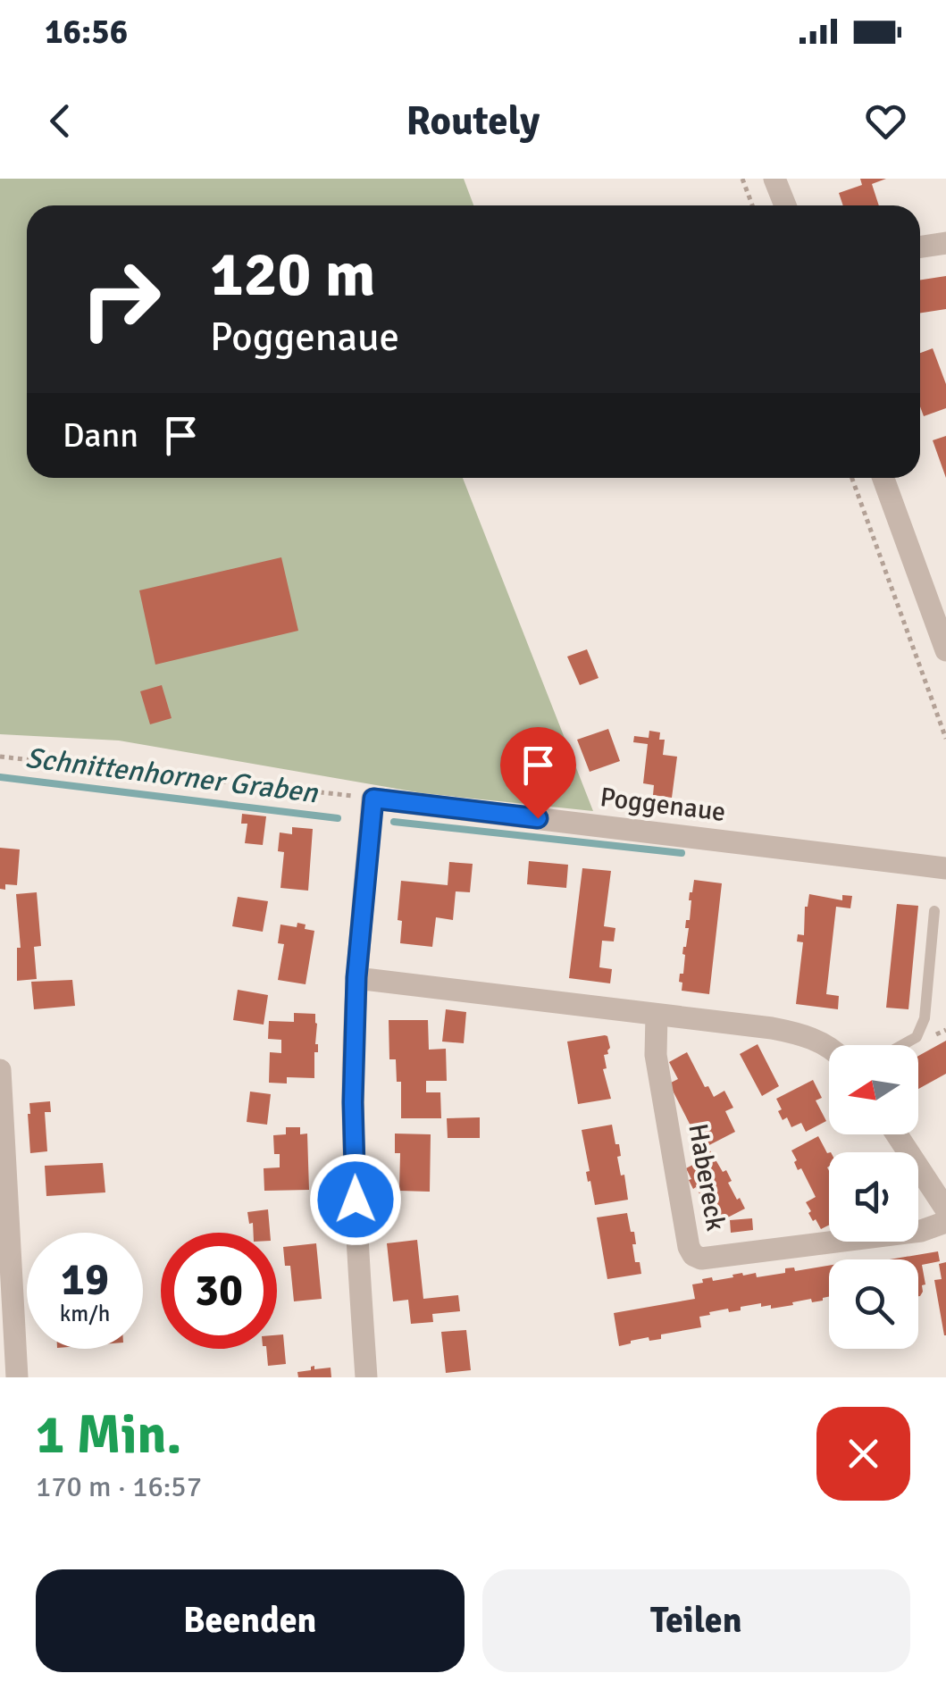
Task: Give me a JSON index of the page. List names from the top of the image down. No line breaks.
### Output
{"streets":{"street":["Poggenaue","Habereck"]},"water":["Schnittenhorner Graben"],"north":"left","page":{"status":"16:56","header":"Routely","turn":["120 m","Poggenaue"],"then":"Dann","speed":"19 km/h","limit":"30","heading":["1 Min.","170 m · 16:57"],"buttons":["Beenden","Teilen"]}}
